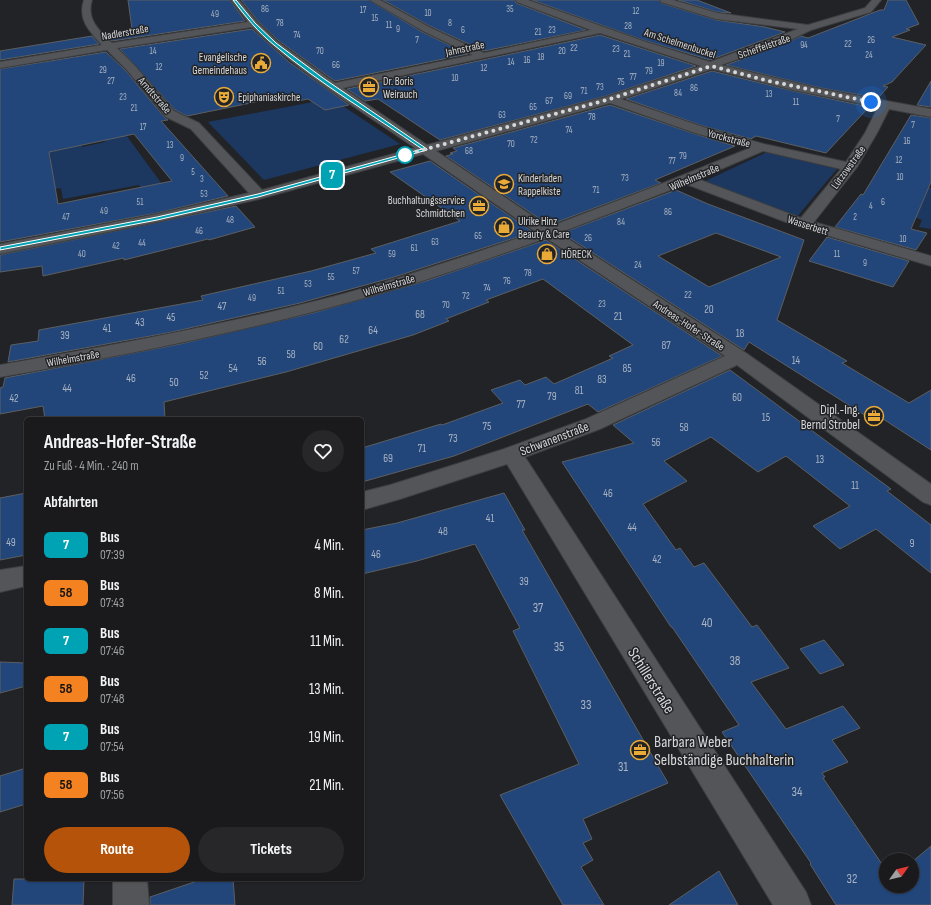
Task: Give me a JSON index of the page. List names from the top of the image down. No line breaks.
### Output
{"streets":{"street":["Nadlerstraße","Am Schelmenbuckel","Scheffelstraße","Jahnstraße","Arndtstraße","Yorckstraße","Lützowstraße","Wilhelmstraße","Wasserbett","Andreas-Hofer-Straße","Schwanenstraße","Schillerstraße"]},"crossings":[["Nadlerstraße","Arndtstraße"],["Nadlerstraße","Andreas-Hofer-Straße"],["Am Schelmenbuckel","Scheffelstraße"],["Am Schelmenbuckel","Jahnstraße"],["Am Schelmenbuckel","Lützowstraße"],["Scheffelstraße","Arndtstraße"],["Scheffelstraße","Yorckstraße"],["Scheffelstraße","Andreas-Hofer-Straße"],["Jahnstraße","Andreas-Hofer-Straße"],["Yorckstraße","Lützowstraße"],["Yorckstraße","Wilhelmstraße"],["Lützowstraße","Wasserbett"],["Wilhelmstraße","Wasserbett"],["Wilhelmstraße","Andreas-Hofer-Straße"],["Andreas-Hofer-Straße","Schwanenstraße"],["Schwanenstraße","Schillerstraße"]],"places":{"public building":["Evangelische Gemeindehaus"],"office":["Dr. Boris Weirauch","Buchhaltungsservice Schmidtchen","Dipl.-Ing. Bernd Strobel","Barbara Weber Selbständige Buchhalterin"],"theatre":["Epiphaniaskirche"],"school or university":["Kinderladen Rappelkiste"],"shop":["Ulrike Hinz Beauty & Care","HÖRECK"]},"lines":["bus line 7"],"house_numbers":["86","35","17","12","10","49","15","78","8","11","28","9","6","23","21","74","7","26","22","94","22","23","14","70","20","21","24","18","16","14","19","66","12","12","29","79","77","10","27","75","73","86","71","84","13","69","23","67","11","65","21","63","78","7","7","17","74","72","16","70","13","68","79","9","12","77","5","10","73","3","71","53","51","6","4","49","86","47","2","48","84","46","65","26","10","63","44","42","61","40","59","11","9","24","57","78","55","76","53","74","51","22","72","49","23","70","47","20","68","21","45","43","41","64","18","39","62","87","60","58","14","56","54","85","52","46","83","50","44","81","79","60","42","77","15","75","58","73","56","71","69","13","11","46","41","44","48","49","9","46","42","39","37","40","35","38","33","31","34","32"],"north":"top right","page":{"on_map":"7","heading":[["Andreas-Hofer-Straße","Zu Fuß · 4 Min. · 240 m"],"Abfahrten"],"list":[{"mark":"7","name":"Bus","note":"07:39","value":"4 Min."},{"mark":"58","name":"Bus","note":"07:43","value":"8 Min."},{"mark":"7","name":"Bus","note":"07:46","value":"11 Min."},{"mark":"58","name":"Bus","note":"07:48","value":"13 Min."},{"mark":"7","name":"Bus","note":"07:54","value":"19 Min."},{"mark":"58","name":"Bus","note":"07:56","value":"21 Min."}],"buttons":["Route","Tickets"]}}
